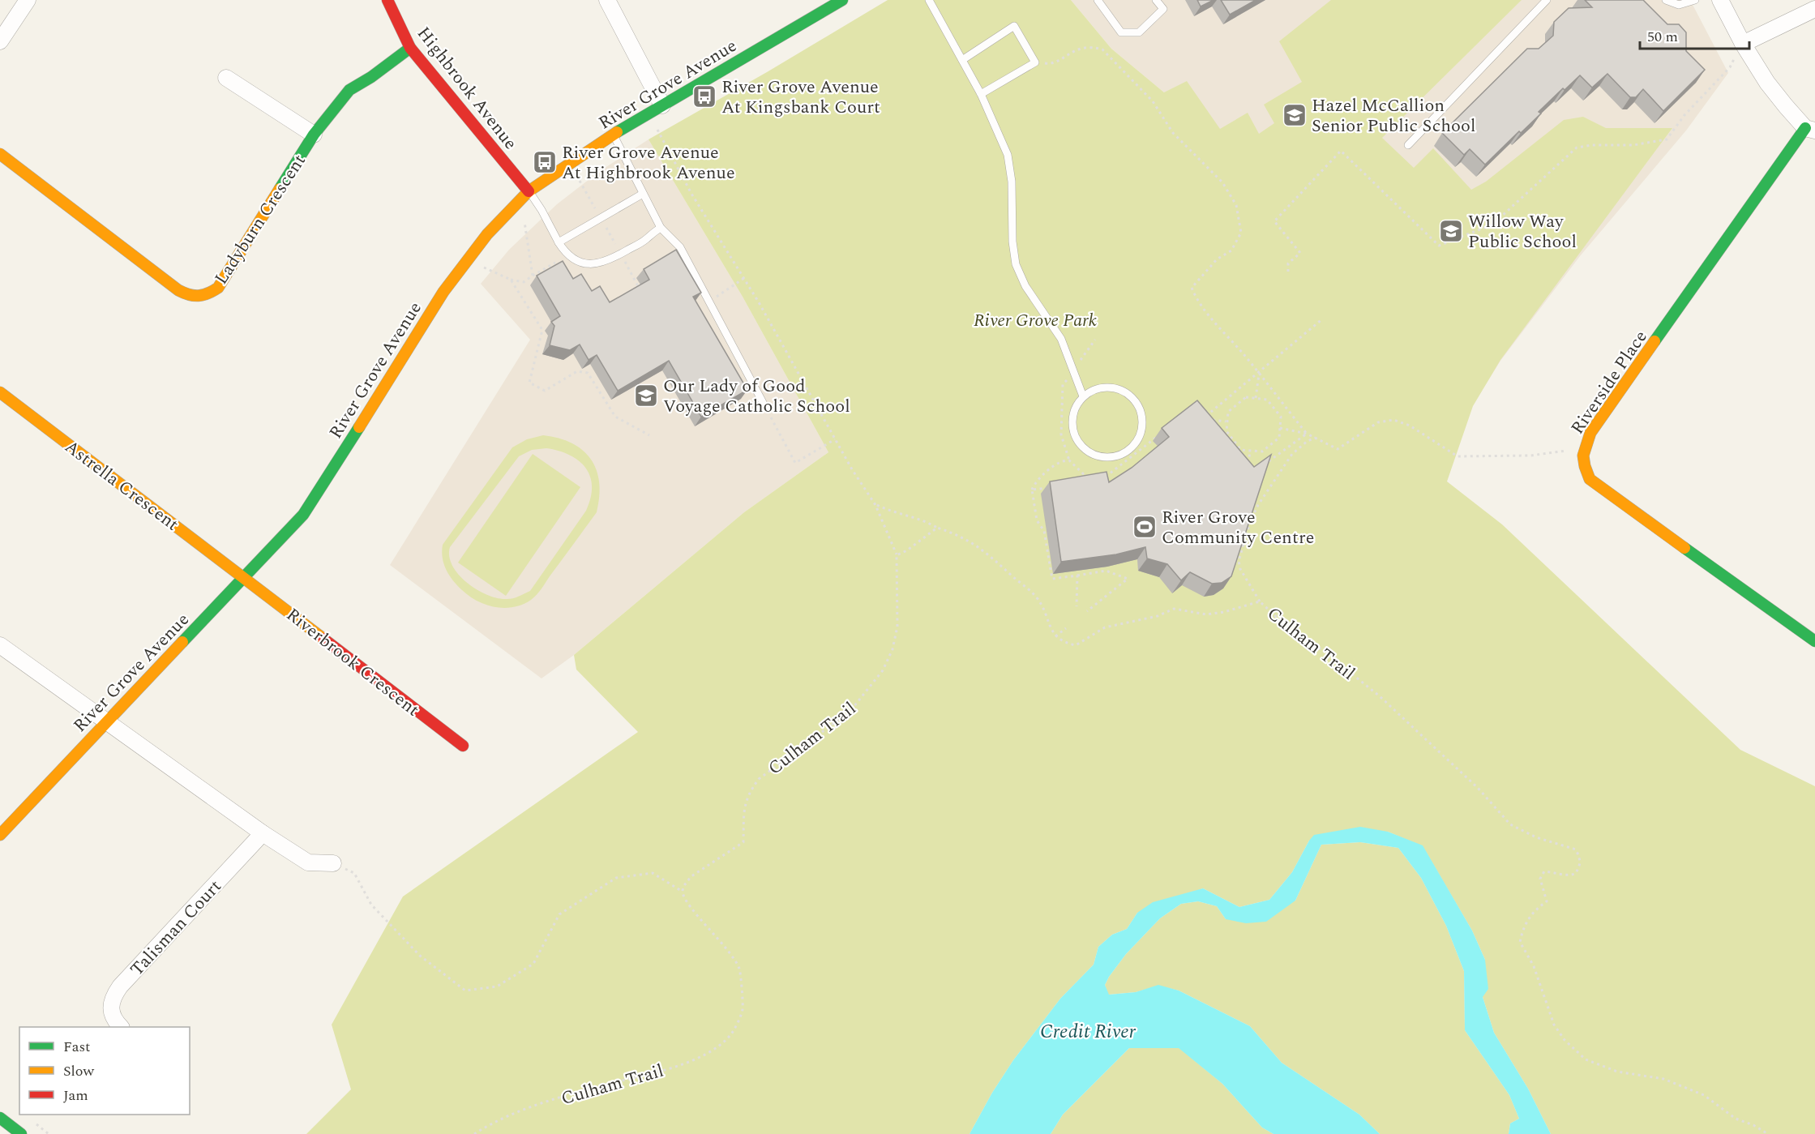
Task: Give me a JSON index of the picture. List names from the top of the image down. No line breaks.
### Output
{"streets":{"street":["River Grove Avenue","Highbrook Avenue","Ladyburn Crescent","Riverside Place","Astrella Crescent","Riverbrook Crescent","Talisman Court"],"path":["Culham Trail"]},"crossings":[["River Grove Avenue","Highbrook Avenue"],["River Grove Avenue","Astrella Crescent"],["River Grove Avenue","Riverbrook Crescent"],["Highbrook Avenue","Ladyburn Crescent"],["Astrella Crescent","Riverbrook Crescent"]],"water":["Credit River"],"parks":["River Grove Park"],"places":{"bus stop":["River Grove Avenue At Kingsbank Court","River Grove Avenue At Highbrook Avenue"],"school or university":["Hazel McCallion Senior Public School","Willow Way Public School","Our Lady of Good Voyage Catholic School"],"sports":["River Grove Community Centre"]},"legend":["Fast","Slow","Jam"],"scale_bar":"50 m"}
